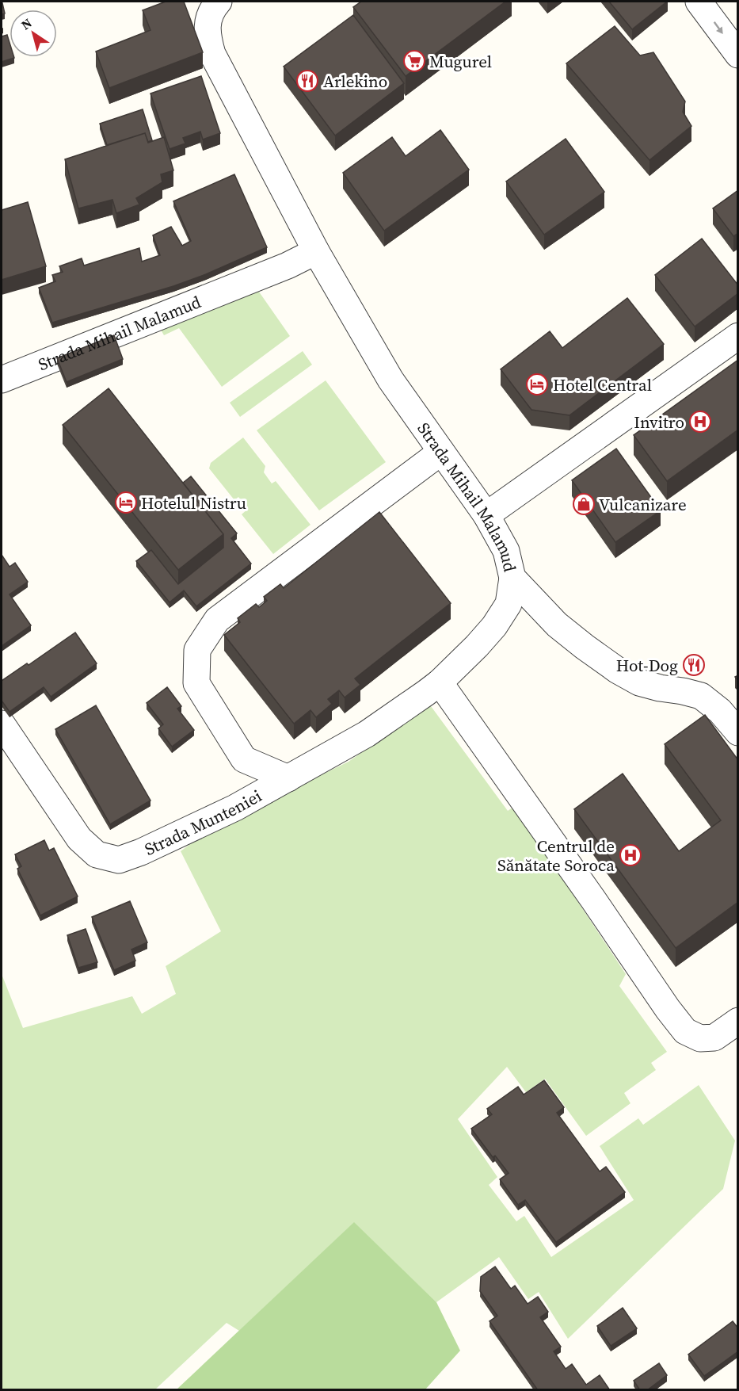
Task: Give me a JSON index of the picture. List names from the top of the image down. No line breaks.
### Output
{"streets":{"street":["Strada Mihail Malamud","Strada Munteniei"]},"crossings":[["Strada Mihail Malamud","Strada Munteniei"]],"places":{"supermarket":["Mugurel"],"restaurant":["Arlekino","Hot-Dog"],"hotel":["Hotel Central","Hotelul Nistru"],"hospital":["Invitro","Centrul de Sănătate Soroca"],"shop":["Vulcanizare"]},"north":"top left"}
